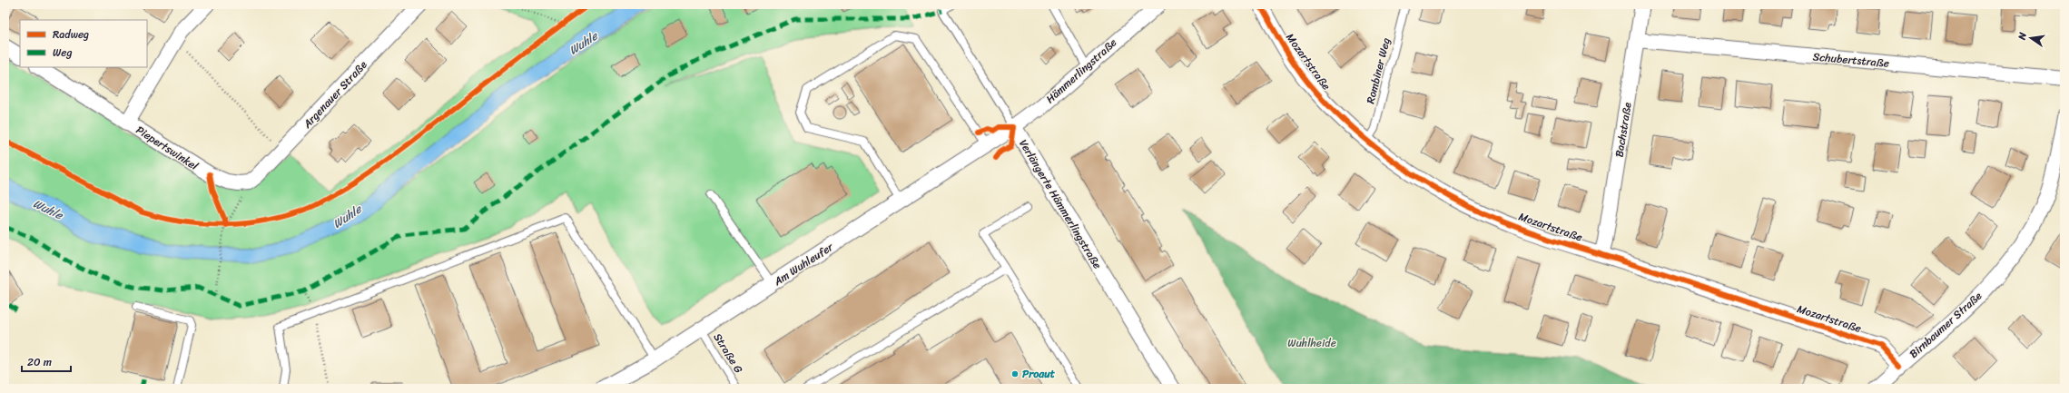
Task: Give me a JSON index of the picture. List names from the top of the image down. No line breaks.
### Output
{"streets":{"street":["Schubertstraße","Mozartstraße","Hämmerlingstraße","Argenauer Straße","Bachstraße","Piepertswinkel","Verlängerte Hämmerlingstraße","Am Wuhleufer","Birnbaumer Straße"],"lane":["Rombiner Weg","Straße G"]},"crossings":[["Schubertstraße","Bachstraße"],["Mozartstraße","Rombiner Weg"],["Mozartstraße","Bachstraße"],["Mozartstraße","Birnbaumer Straße"],["Hämmerlingstraße","Verlängerte Hämmerlingstraße"],["Hämmerlingstraße","Am Wuhleufer"],["Argenauer Straße","Piepertswinkel"],["Verlängerte Hämmerlingstraße","Am Wuhleufer"],["Am Wuhleufer","Straße G"]],"water":["Wuhle"],"parks":["Wuhlheide"],"places":["Proaut"],"legend":["Radweg","Weg"],"scale_bar":"20 m","north":"left"}
